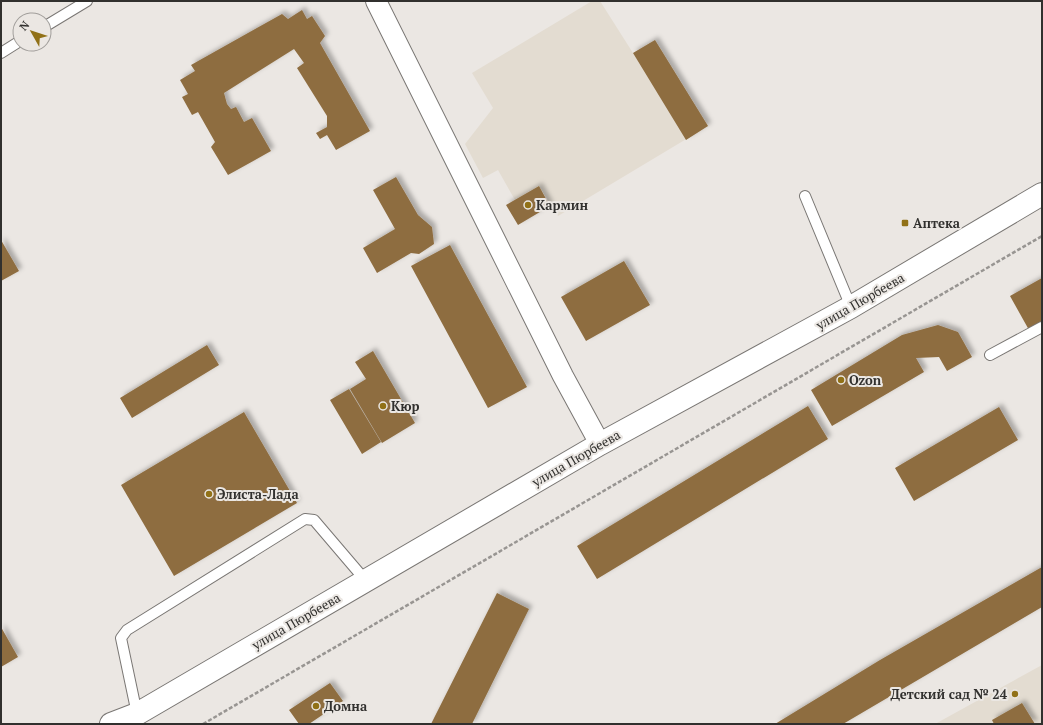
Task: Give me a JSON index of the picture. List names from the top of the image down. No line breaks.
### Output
{"streets":{"main road":["улица Пюрбеева"]},"places":{"other":["Кармин","Ozon","Кюр","Элиста-Лада","Детский сад № 24","Домна"],"transit":["Аптека"]},"north":"top left"}
